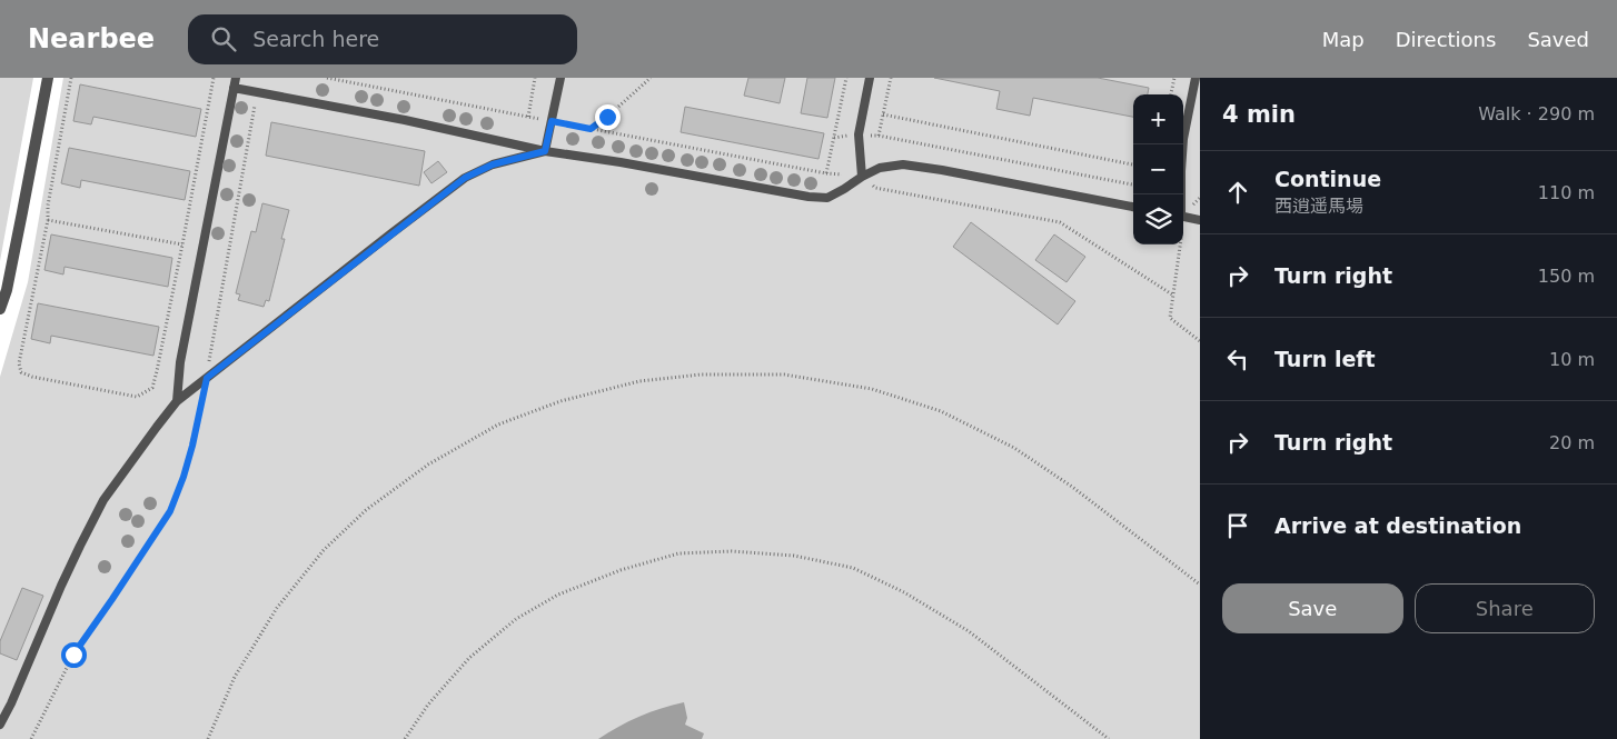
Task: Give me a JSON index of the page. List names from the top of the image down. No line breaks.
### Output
{"page":{"header":"Nearbee","search":"Search here","nav":["Map","Directions","Saved"],"heading":["4 min","Walk · 290 m"],"map_buttons":["+","−"],"list":[["Continue","西逍遥馬場","110 m"],["Turn right","150 m"],["Turn left","10 m"],["Turn right","20 m"],"Arrive at destination"],"buttons":["Save","Share"]}}
